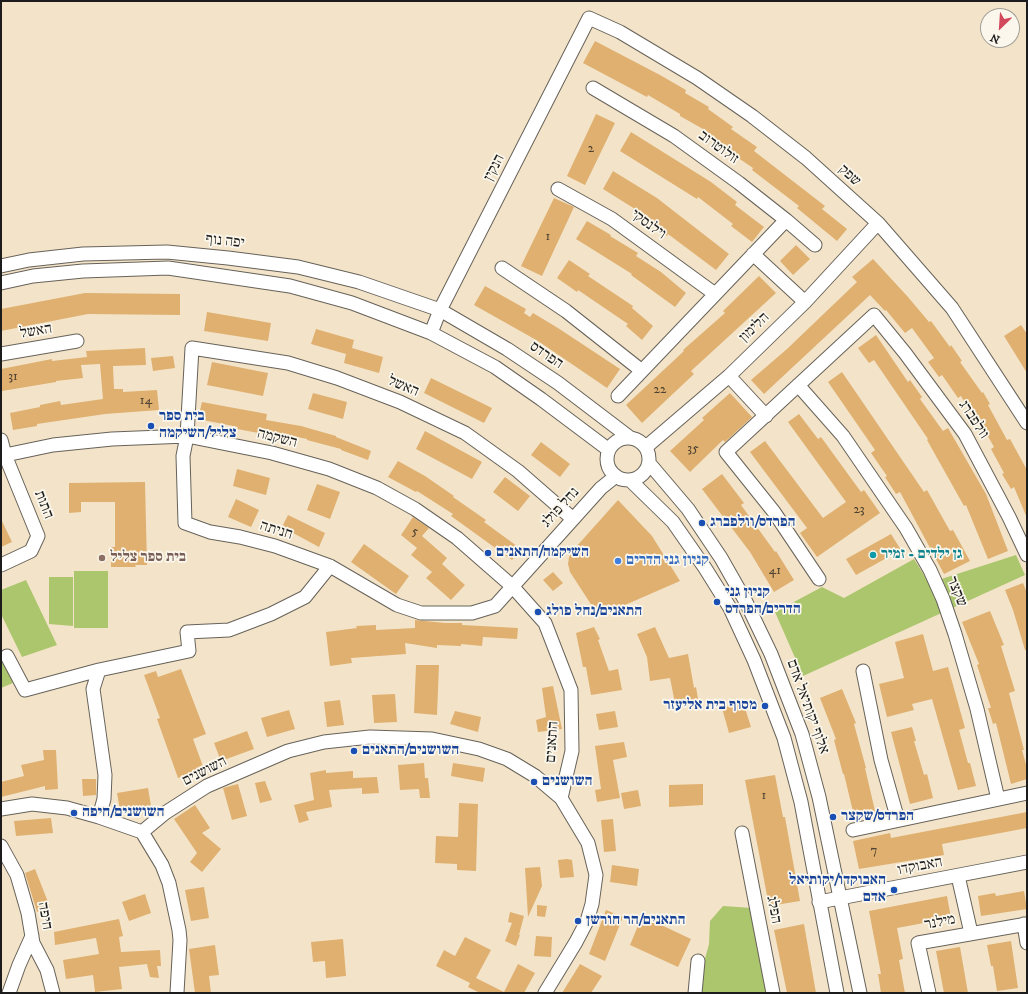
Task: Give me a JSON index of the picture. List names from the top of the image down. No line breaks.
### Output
{"streets":{"street":["זולוטרוב","הנקין","שפק","וילנסקי","יפה נוף","הלימון","האשל","הפרדס","וולפברג","השקמה","התות","נחל פולג","חניתה","שקצר","אלוף יקותיאל אדם","התאנים","השושנים","האבוקדו","הפלג","חיפה","מילנר"]},"crossings":[["הנקין","שפק"],["הנקין","יפה נוף"],["הנקין","הפרדס"],["שפק","הלימון"],["יפה נוף","הפרדס"],["הלימון","הפרדס"],["הלימון","נחל פולג"],["הלימון","אלוף יקותיאל אדם"],["האשל","נחל פולג"],["האשל","חניתה"],["הפרדס","נחל פולג"],["הפרדס","אלוף יקותיאל אדם"],["וולפברג","שקצר"],["השקמה","התות"],["השקמה","נחל פולג"],["השקמה","חניתה"],["השקמה","התאנים"],["נחל פולג","חניתה"],["נחל פולג","אלוף יקותיאל אדם"],["נחל פולג","התאנים"],["חניתה","התאנים"],["אלוף יקותיאל אדם","האבוקדו"],["התאנים","השושנים"],["האבוקדו","מילנר"]],"places":["בית ספר צליל/השיקמה","הפרדס/וולפברג","השיקמה/התאנים","גן ילדים - זמיר","בית ספר צליל","קניון גני הדרים","קניון גני הדרים/הפרדס","התאנים/נחל פולג","מסוף בית אליעזר","השושנים/התאנים","השושנים","השושנים/חיפה","הפרדס/שקצר","האבוקדו/יקותיאל אדם","התאנים/הר חורשן"],"house_numbers":["2","1","31","22","14","35","23","5","41","1","7"],"north":"bottom left"}
